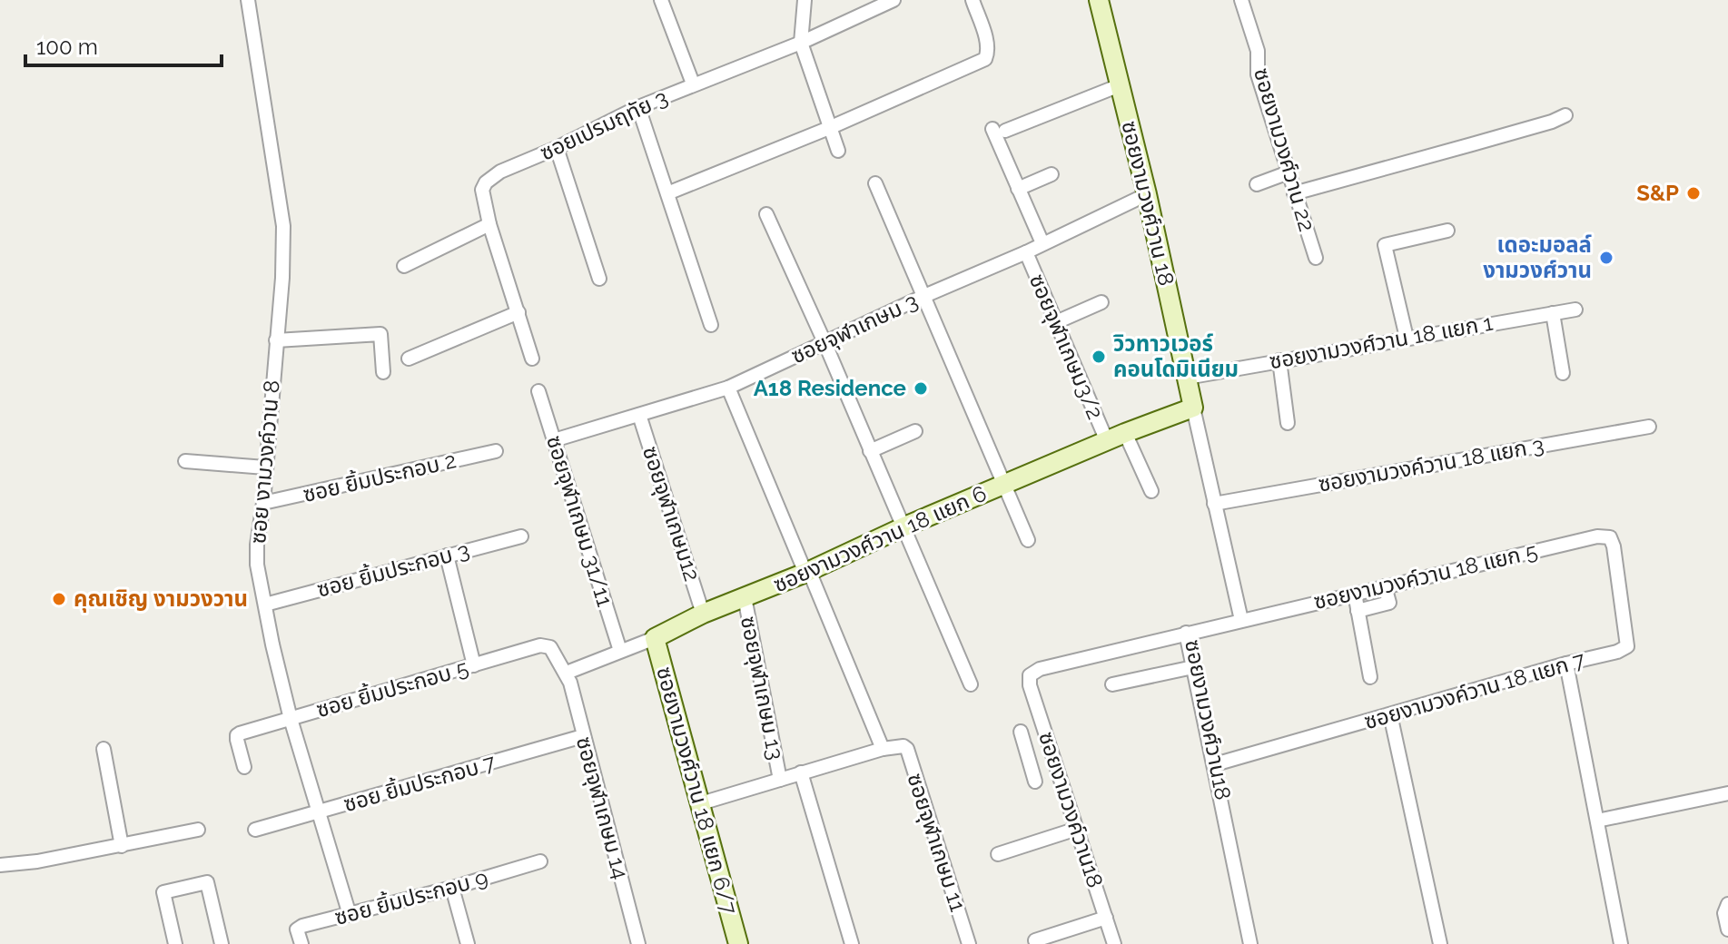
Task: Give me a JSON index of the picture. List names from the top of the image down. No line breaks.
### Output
{"streets":{"street":["ซอยเปรมฤทัย 3","ซอยงามวงศ์วาน 22","ซอยงามวงศ์วาน 18","ซอยจุฬาเกษม 3","ซอยงามวงศ์วาน 18 แยก 1","ซอยจุฬาเกษม3/2","ซอย งามวงค์วาน 8","ซอยงามวงค์วาน 18 แยก 3","ซอย ยิ้มประกอบ 2","ซอยจุฬาเกษม12","ซอยจุฬาเกษม 31/11","ซอยงามวงศ์วาน 18 แยก 6","ซอย ยิ้มประกอบ 3","ซอยงามวงค์วาน 18 แยก 5","ซอยจุฬาเกษม 13","ซอย ยิ้มประกอบ 5","ซอยงามวงค์วาน 18 แยก 7","ซอยงามวงศ์วาน18","ซอย ยิ้มประกอบ 7","ซอยงามวงศ์วาน 18 แยก 6/7","ซอยจุฬาเกษม 14","ซอยงามวงค์วาน18","ซอยจุฬาเกษม 11","ซอย ยิ้มประกอบ 9"]},"crossings":[["ซอยงามวงศ์วาน 18","ซอยจุฬาเกษม 3"],["ซอยงามวงศ์วาน 18","ซอยงามวงศ์วาน 18 แยก 1"],["ซอยงามวงศ์วาน 18","ซอยงามวงศ์วาน 18 แยก 6"],["ซอยจุฬาเกษม 3","ซอยจุฬาเกษม3/2"],["ซอยจุฬาเกษม 3","ซอยจุฬาเกษม12"],["ซอยจุฬาเกษม 3","ซอยจุฬาเกษม 31/11"],["ซอยจุฬาเกษม3/2","ซอยงามวงศ์วาน 18 แยก 6"],["ซอย งามวงค์วาน 8","ซอย ยิ้มประกอบ 2"],["ซอย งามวงค์วาน 8","ซอย ยิ้มประกอบ 3"],["ซอย งามวงค์วาน 8","ซอย ยิ้มประกอบ 5"],["ซอย งามวงค์วาน 8","ซอย ยิ้มประกอบ 7"],["ซอย งามวงค์วาน 8","ซอย ยิ้มประกอบ 9"],["ซอยจุฬาเกษม12","ซอยงามวงศ์วาน 18 แยก 6"],["ซอยจุฬาเกษม 31/11","ซอยงามวงศ์วาน 18 แยก 6"],["ซอยงามวงศ์วาน 18 แยก 6","ซอยจุฬาเกษม 13"],["ซอยงามวงศ์วาน 18 แยก 6","ซอย ยิ้มประกอบ 5"],["ซอยงามวงศ์วาน 18 แยก 6","ซอยงามวงศ์วาน 18 แยก 6/7"],["ซอยงามวงศ์วาน 18 แยก 6","ซอยจุฬาเกษม 14"],["ซอยงามวงค์วาน 18 แยก 5","ซอยงามวงค์วาน 18 แยก 7"],["ซอยงามวงค์วาน 18 แยก 5","ซอยงามวงศ์วาน18"],["ซอย ยิ้มประกอบ 5","ซอยจุฬาเกษม 14"],["ซอยงามวงค์วาน 18 แยก 7","ซอยงามวงศ์วาน18"],["ซอยงามวงศ์วาน18","ซอยงามวงค์วาน18"],["ซอย ยิ้มประกอบ 7","ซอยจุฬาเกษม 14"]],"places":["S&P","เดอะมอลล์ งามวงศ์วาน","วิวทาวเวอร์ คอนโดมิเนียม","A18 Residence","คุณเชิญ งามวงวาน"],"scale_bar":"100 m"}
